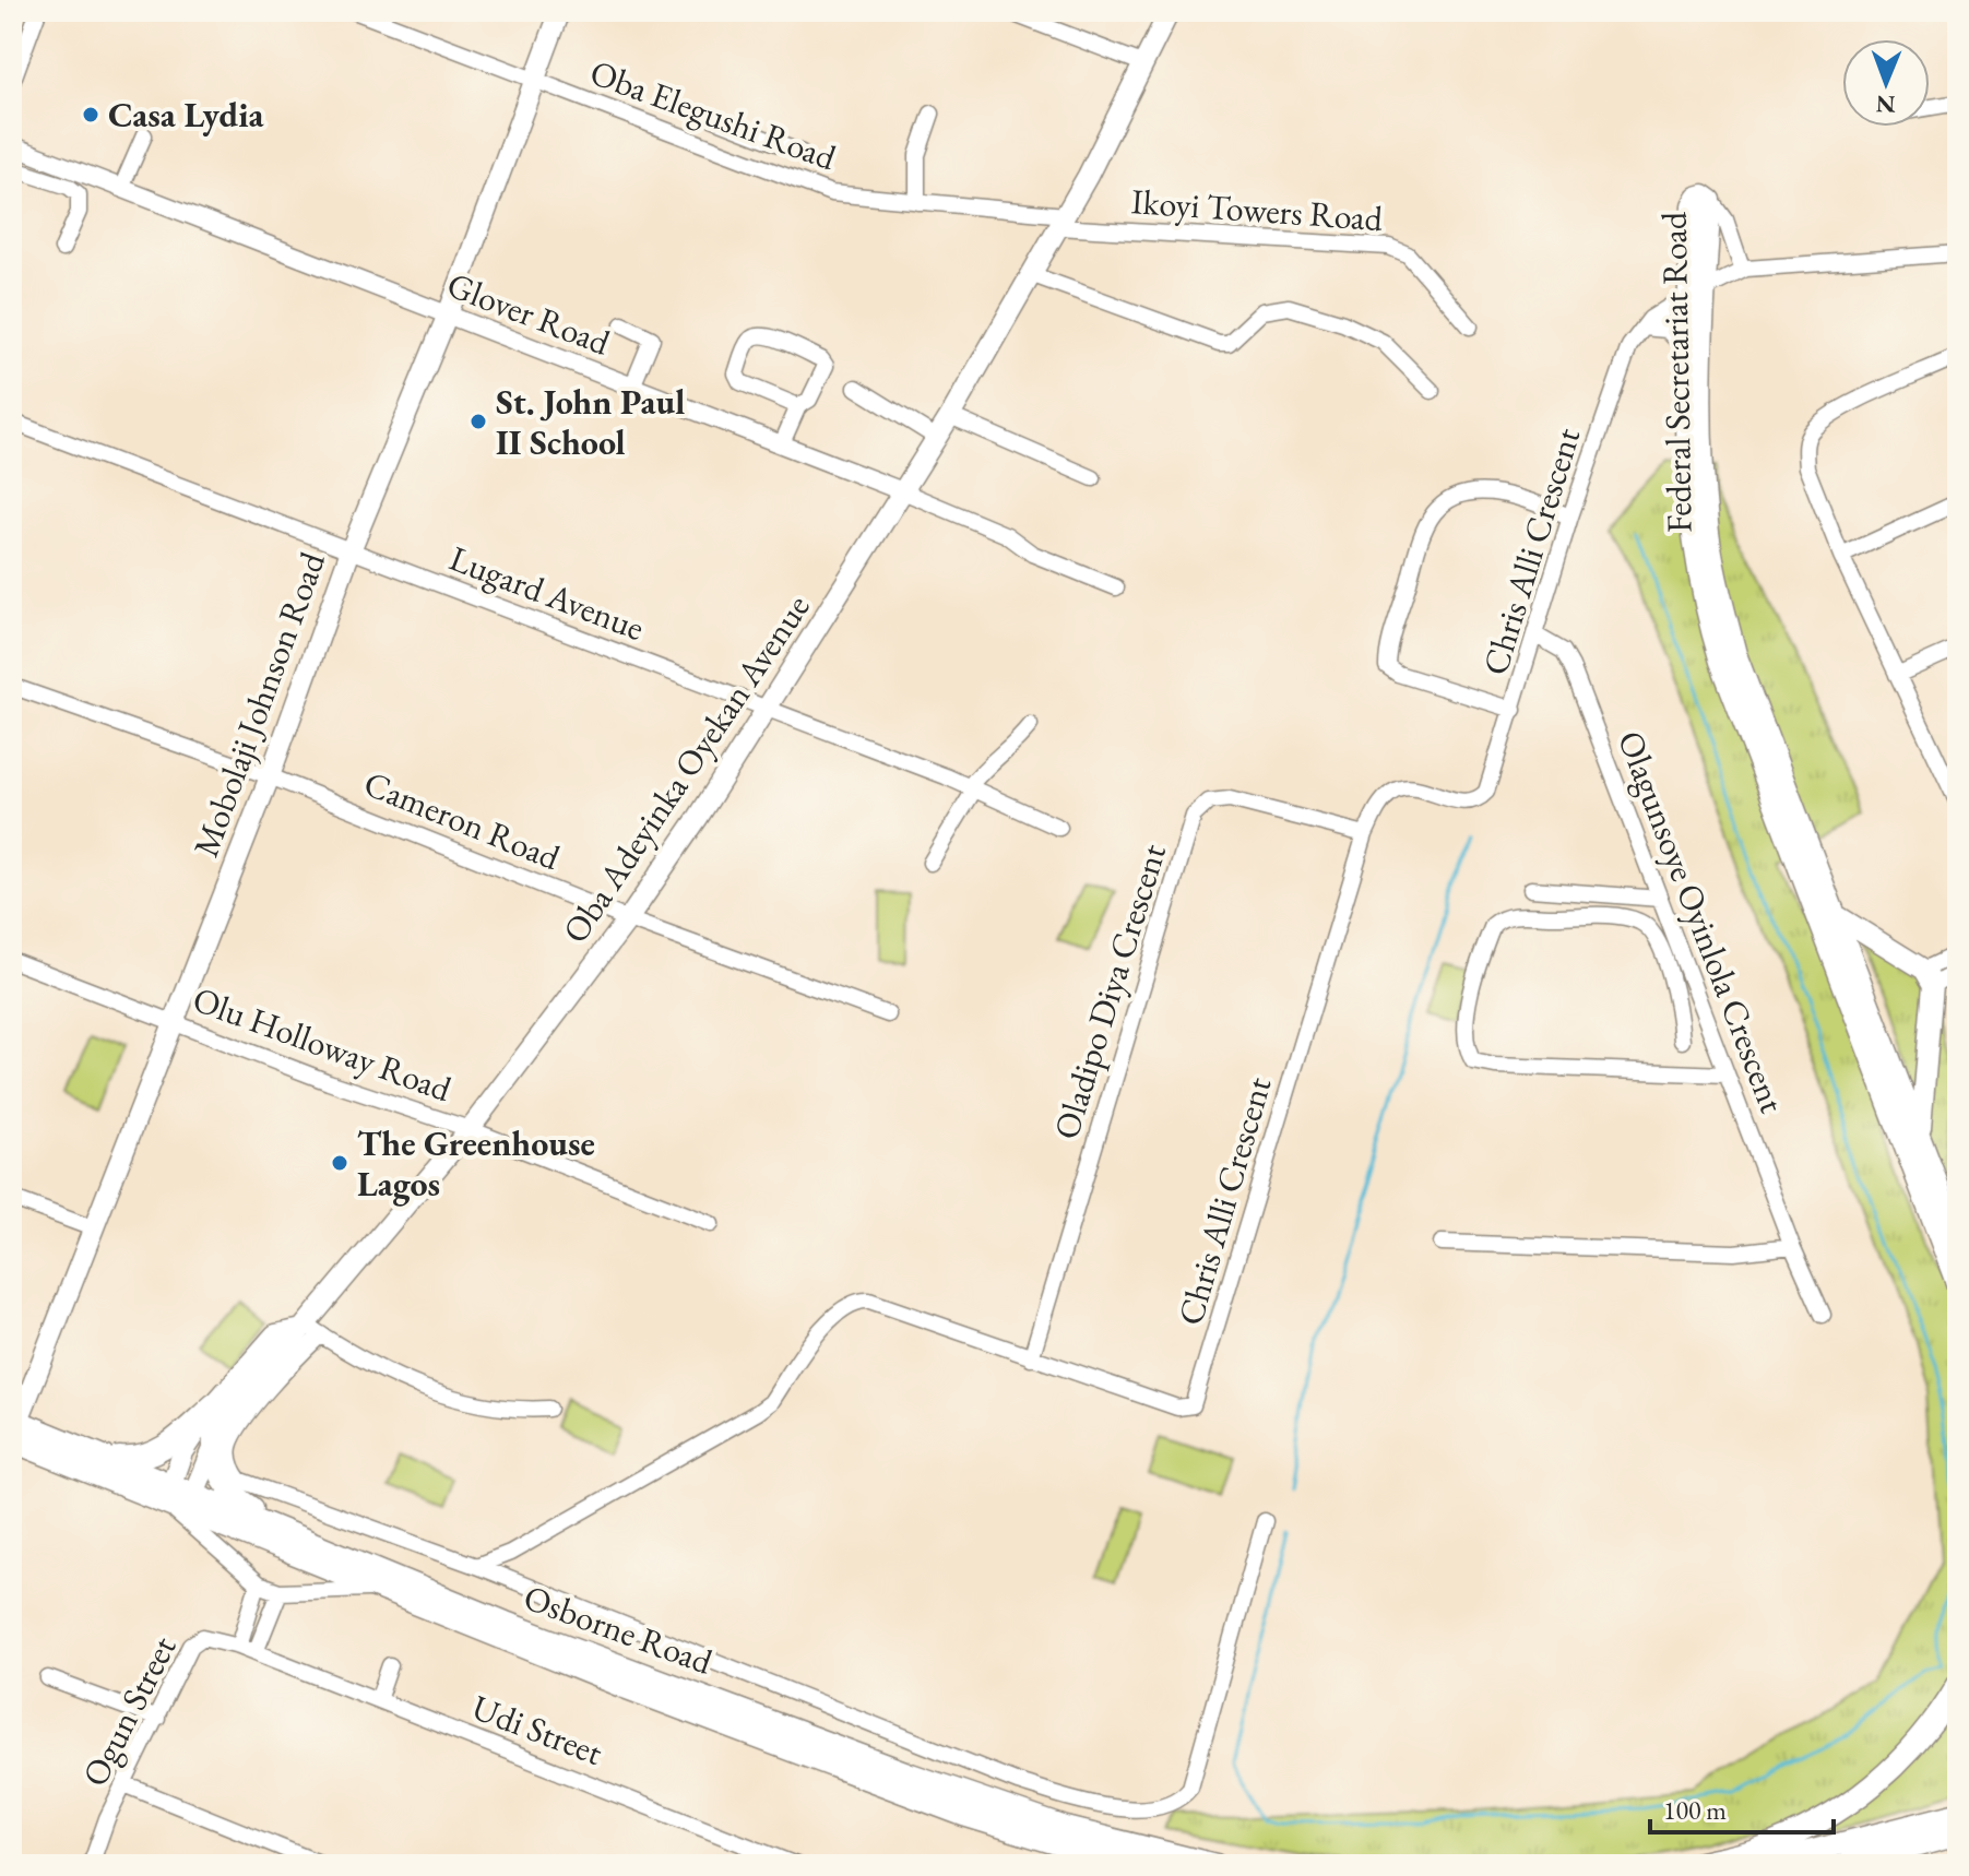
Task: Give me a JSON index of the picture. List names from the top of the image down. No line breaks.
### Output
{"streets":{"main road":["Federal Secretariat Road","Mobolaji Johnson Road","Oba Adeyinka Oyekan Avenue","Osborne Road"],"street":["Oba Elegushi Road","Ikoyi Towers Road","Glover Road","Chris Alli Crescent","Lugard Avenue","Cameron Road","Olagunsoye Oyinlola Crescent","Oladipo Diya Crescent","Olu Holloway Road","Ogun Street","Udi Street"]},"crossings":[["Oba Elegushi Road","Ikoyi Towers Road"],["Oba Elegushi Road","Mobolaji Johnson Road"],["Oba Elegushi Road","Oba Adeyinka Oyekan Avenue"],["Ikoyi Towers Road","Oba Adeyinka Oyekan Avenue"],["Glover Road","Mobolaji Johnson Road"],["Glover Road","Oba Adeyinka Oyekan Avenue"],["Federal Secretariat Road","Chris Alli Crescent"],["Chris Alli Crescent","Olagunsoye Oyinlola Crescent"],["Chris Alli Crescent","Oladipo Diya Crescent"],["Lugard Avenue","Mobolaji Johnson Road"],["Lugard Avenue","Oba Adeyinka Oyekan Avenue"],["Mobolaji Johnson Road","Cameron Road"],["Mobolaji Johnson Road","Olu Holloway Road"],["Mobolaji Johnson Road","Osborne Road"],["Oba Adeyinka Oyekan Avenue","Cameron Road"],["Oba Adeyinka Oyekan Avenue","Olu Holloway Road"],["Oba Adeyinka Oyekan Avenue","Osborne Road"],["Ogun Street","Udi Street"]],"places":["Casa Lydia","St. John Paul II School","The Greenhouse Lagos"],"scale_bar":"100 m","north":"bottom"}
